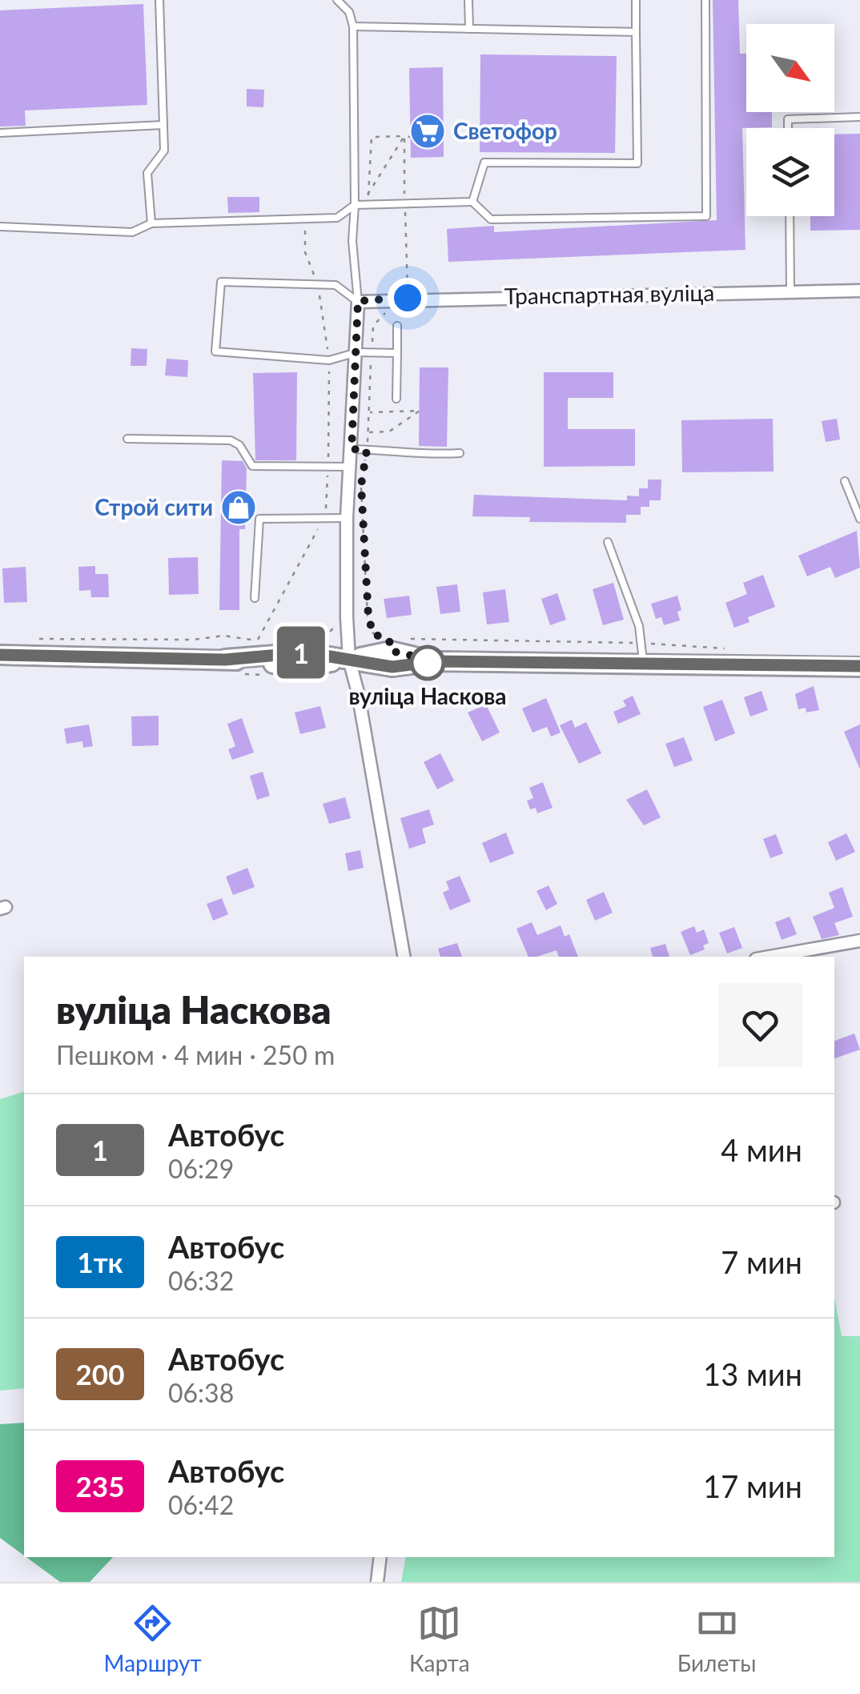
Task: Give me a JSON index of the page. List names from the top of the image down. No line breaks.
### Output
{"streets":{"street":["Транспартная вуліца"]},"places":{"supermarket":["Светофор"],"shop":["Строй сити"],"other":["вуліца Наскова"]},"lines":["bus line 1"],"north":"bottom right","page":{"on_map":"1","heading":["вуліца Наскова","Пешком · 4 мин · 250 m"],"list":[{"mark":"1","name":"Автобус","note":"06:29","value":"4 мин"},{"mark":"1тк","name":"Автобус","note":"06:32","value":"7 мин"},{"mark":"200","name":"Автобус","note":"06:38","value":"13 мин"},{"mark":"235","name":"Автобус","note":"06:42","value":"17 мин"}],"tabs":["Маршрут","Карта","Билеты"]}}
